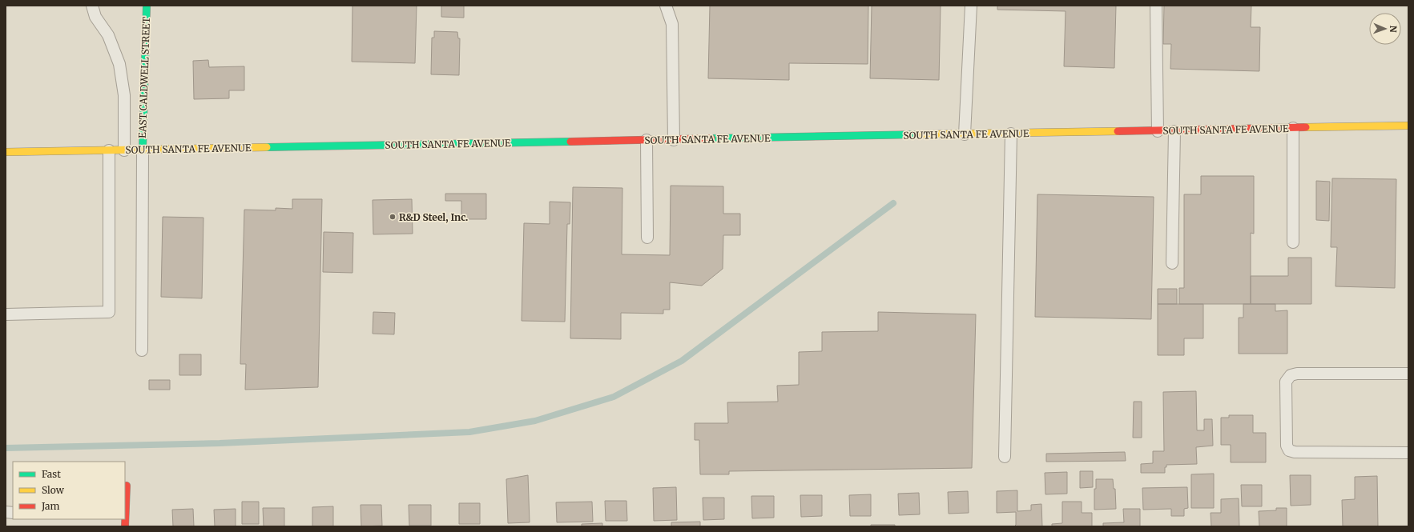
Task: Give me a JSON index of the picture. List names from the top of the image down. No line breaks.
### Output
{"streets":{"main road":["EAST CALDWELL STREET","SOUTH SANTA FE AVENUE"]},"crossings":[["EAST CALDWELL STREET","SOUTH SANTA FE AVENUE"]],"places":["R&D Steel, Inc."],"legend":["Fast","Slow","Jam"],"north":"right"}
